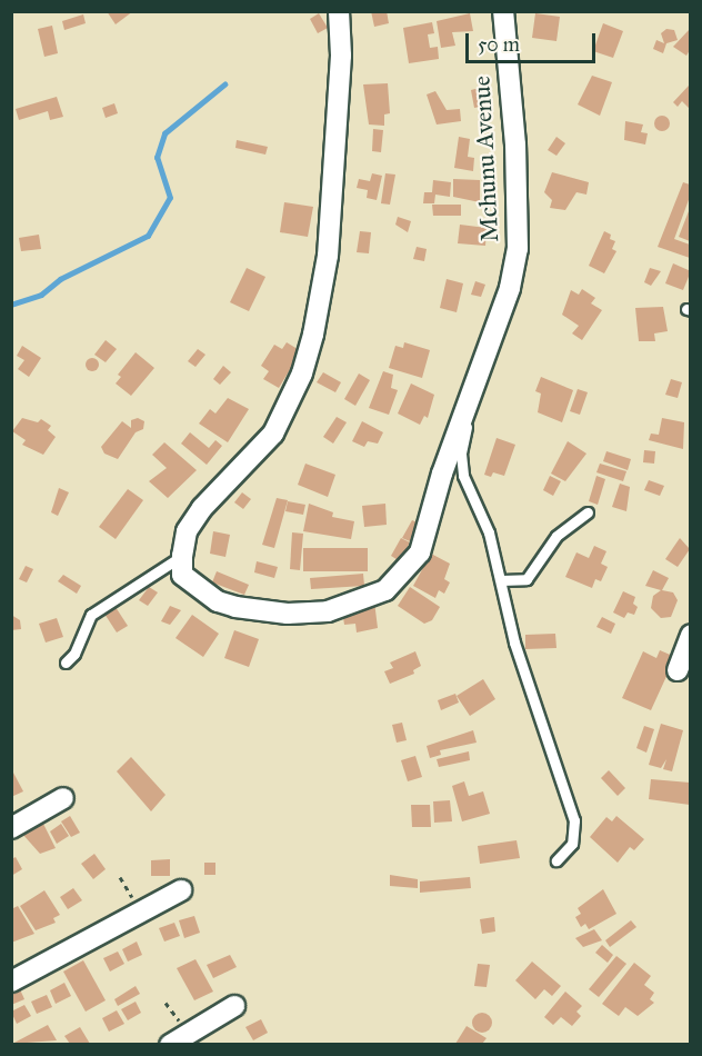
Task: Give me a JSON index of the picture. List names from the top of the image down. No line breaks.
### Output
{"streets":{"street":["Mchunu Avenue"]},"scale_bar":"50 m"}
